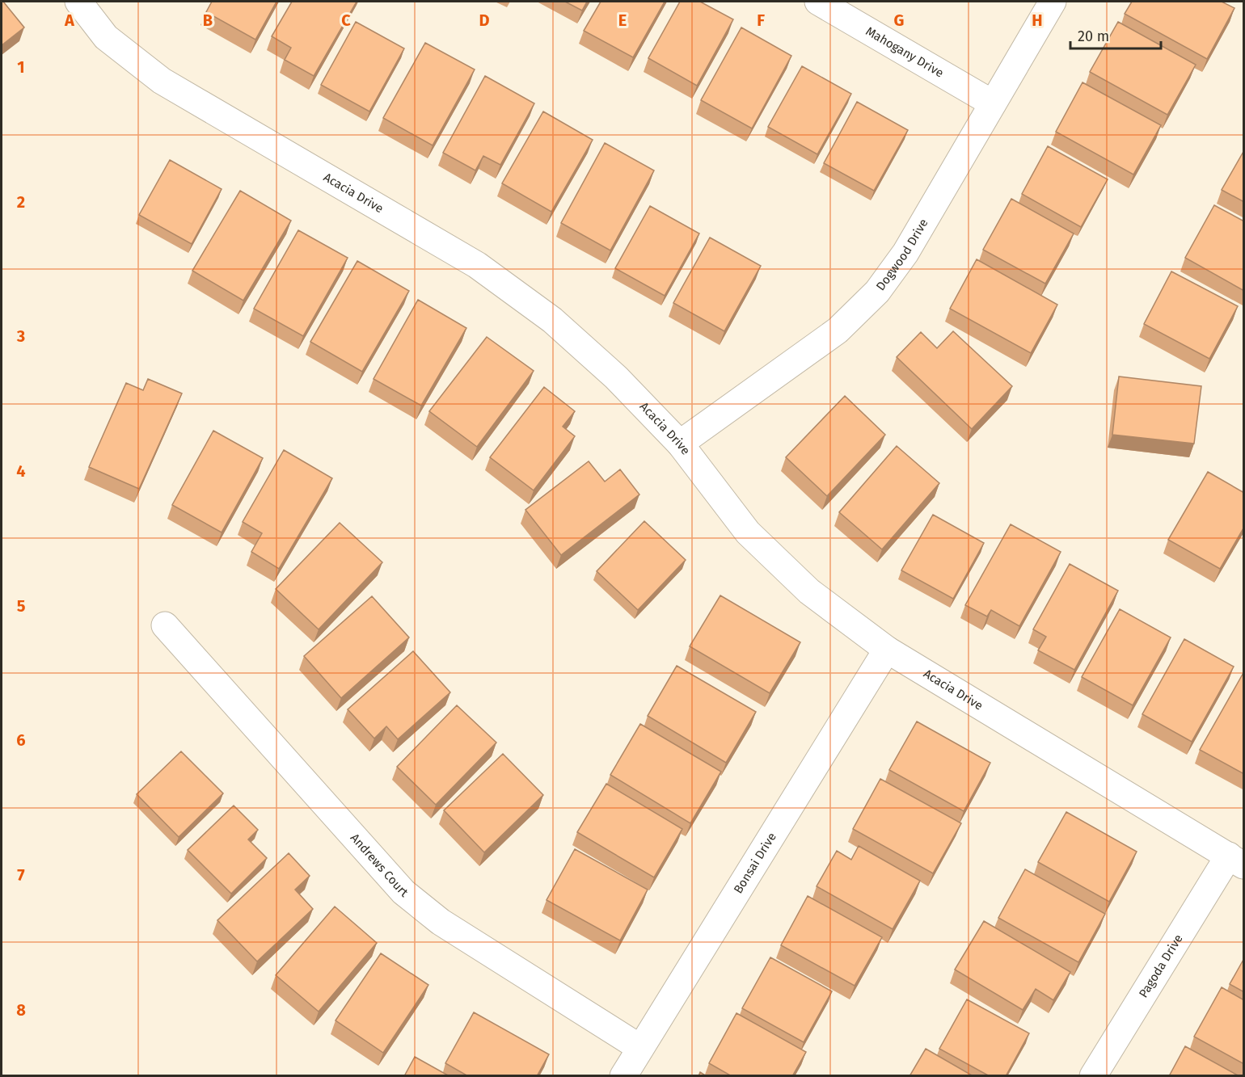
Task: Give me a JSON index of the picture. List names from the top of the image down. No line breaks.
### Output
{"streets":{"street":["Mahogany Drive","Acacia Drive","Dogwood Drive","Bonsai Drive","Andrews Court","Pagoda Drive"]},"crossings":[["Mahogany Drive","Dogwood Drive"],["Acacia Drive","Dogwood Drive"],["Acacia Drive","Bonsai Drive"],["Acacia Drive","Pagoda Drive"],["Bonsai Drive","Andrews Court"]],"scale_bar":"20 m","grid":{"columns":["A","B","C","D","E","F","G","H"],"rows":["1","2","3","4","5","6","7","8"]}}
